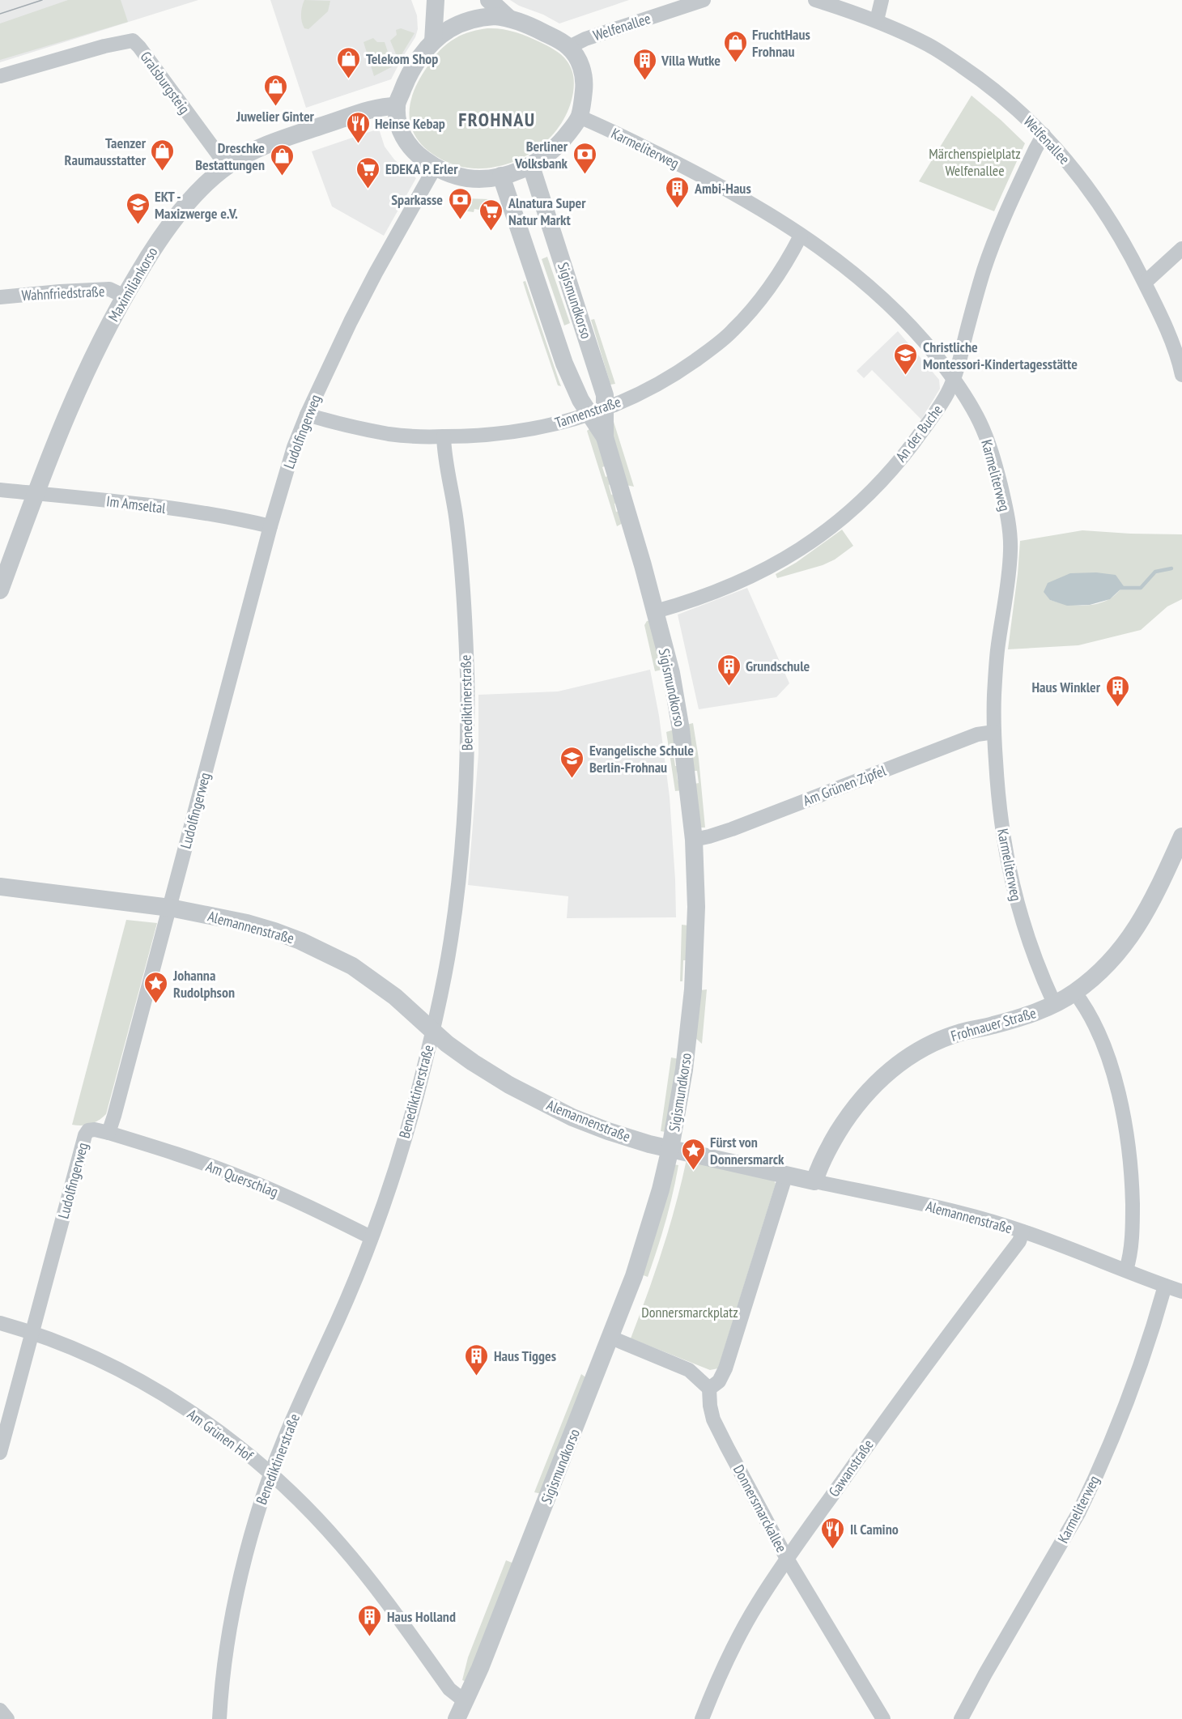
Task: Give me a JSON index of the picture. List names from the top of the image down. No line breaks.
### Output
{"streets":{"street":["Welfenallee","Gralsburgsteig","Karmeliterweg","Maximiliankorso","Wahnfriedstraße","Sigismundkorso","Tannenstraße","Ludolfingerweg","An der Buche","Im Amseltal","Benediktinerstraße","Am Grünen Zipfel","Alemannenstraße","Frohnauer Straße","Am Querschlag","Am Grünen Hof","Gawanstraße","Donnersmarckallee"]},"crossings":[["Welfenallee","Karmeliterweg"],["Welfenallee","Maximiliankorso"],["Welfenallee","Sigismundkorso"],["Welfenallee","Ludolfingerweg"],["Welfenallee","An der Buche"],["Gralsburgsteig","Maximiliankorso"],["Karmeliterweg","Maximiliankorso"],["Karmeliterweg","Sigismundkorso"],["Karmeliterweg","Tannenstraße"],["Karmeliterweg","Ludolfingerweg"],["Karmeliterweg","An der Buche"],["Karmeliterweg","Am Grünen Zipfel"],["Karmeliterweg","Alemannenstraße"],["Karmeliterweg","Frohnauer Straße"],["Maximiliankorso","Wahnfriedstraße"],["Maximiliankorso","Sigismundkorso"],["Maximiliankorso","Ludolfingerweg"],["Maximiliankorso","Im Amseltal"],["Sigismundkorso","Tannenstraße"],["Sigismundkorso","Ludolfingerweg"],["Sigismundkorso","An der Buche"],["Sigismundkorso","Am Grünen Zipfel"],["Sigismundkorso","Alemannenstraße"],["Sigismundkorso","Am Grünen Hof"],["Tannenstraße","Ludolfingerweg"],["Tannenstraße","Benediktinerstraße"],["Ludolfingerweg","Im Amseltal"],["Ludolfingerweg","Alemannenstraße"],["Ludolfingerweg","Am Querschlag"],["Ludolfingerweg","Am Grünen Hof"],["Benediktinerstraße","Alemannenstraße"],["Benediktinerstraße","Am Querschlag"],["Benediktinerstraße","Am Grünen Hof"],["Alemannenstraße","Frohnauer Straße"],["Alemannenstraße","Gawanstraße"],["Gawanstraße","Donnersmarckallee"]],"districts":["FROHNAU"],"parks":["Märchenspielplatz Welfenallee","Donnersmarckplatz"],"places":{"shop":["FruchtHaus Frohnau","Telekom Shop","Juwelier Ginter","Taenzer Raumausstatter","Dreschke Bestattungen"],"building":["Villa Wutke","Ambi-Haus","Grundschule","Haus Winkler","Haus Tigges","Haus Holland"],"restaurant":["Heinse Kebap","Il Camino"],"bank":["Berliner Volksbank","Sparkasse"],"supermarket":["EDEKA P. Erler","Alnatura Super Natur Markt"],"school or university":["EKT - Maxizwerge e.V.","Christliche Montessori-Kindertagesstätte","Evangelische Schule Berlin-Frohnau"],"place":["Johanna Rudolphson","Fürst von Donnersmarck"]}}
